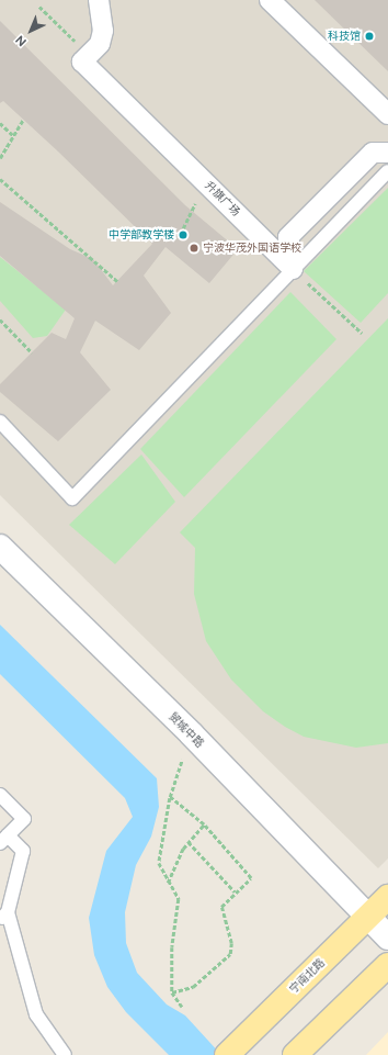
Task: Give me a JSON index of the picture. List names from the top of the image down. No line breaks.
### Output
{"streets":{"main road":["贸城中路","宁南北路"],"street":["升旗广场"]},"crossings":[["贸城中路","宁南北路"]],"places":["科技馆","中学部教学楼","宁波华茂外国语学校"],"north":"bottom left"}
